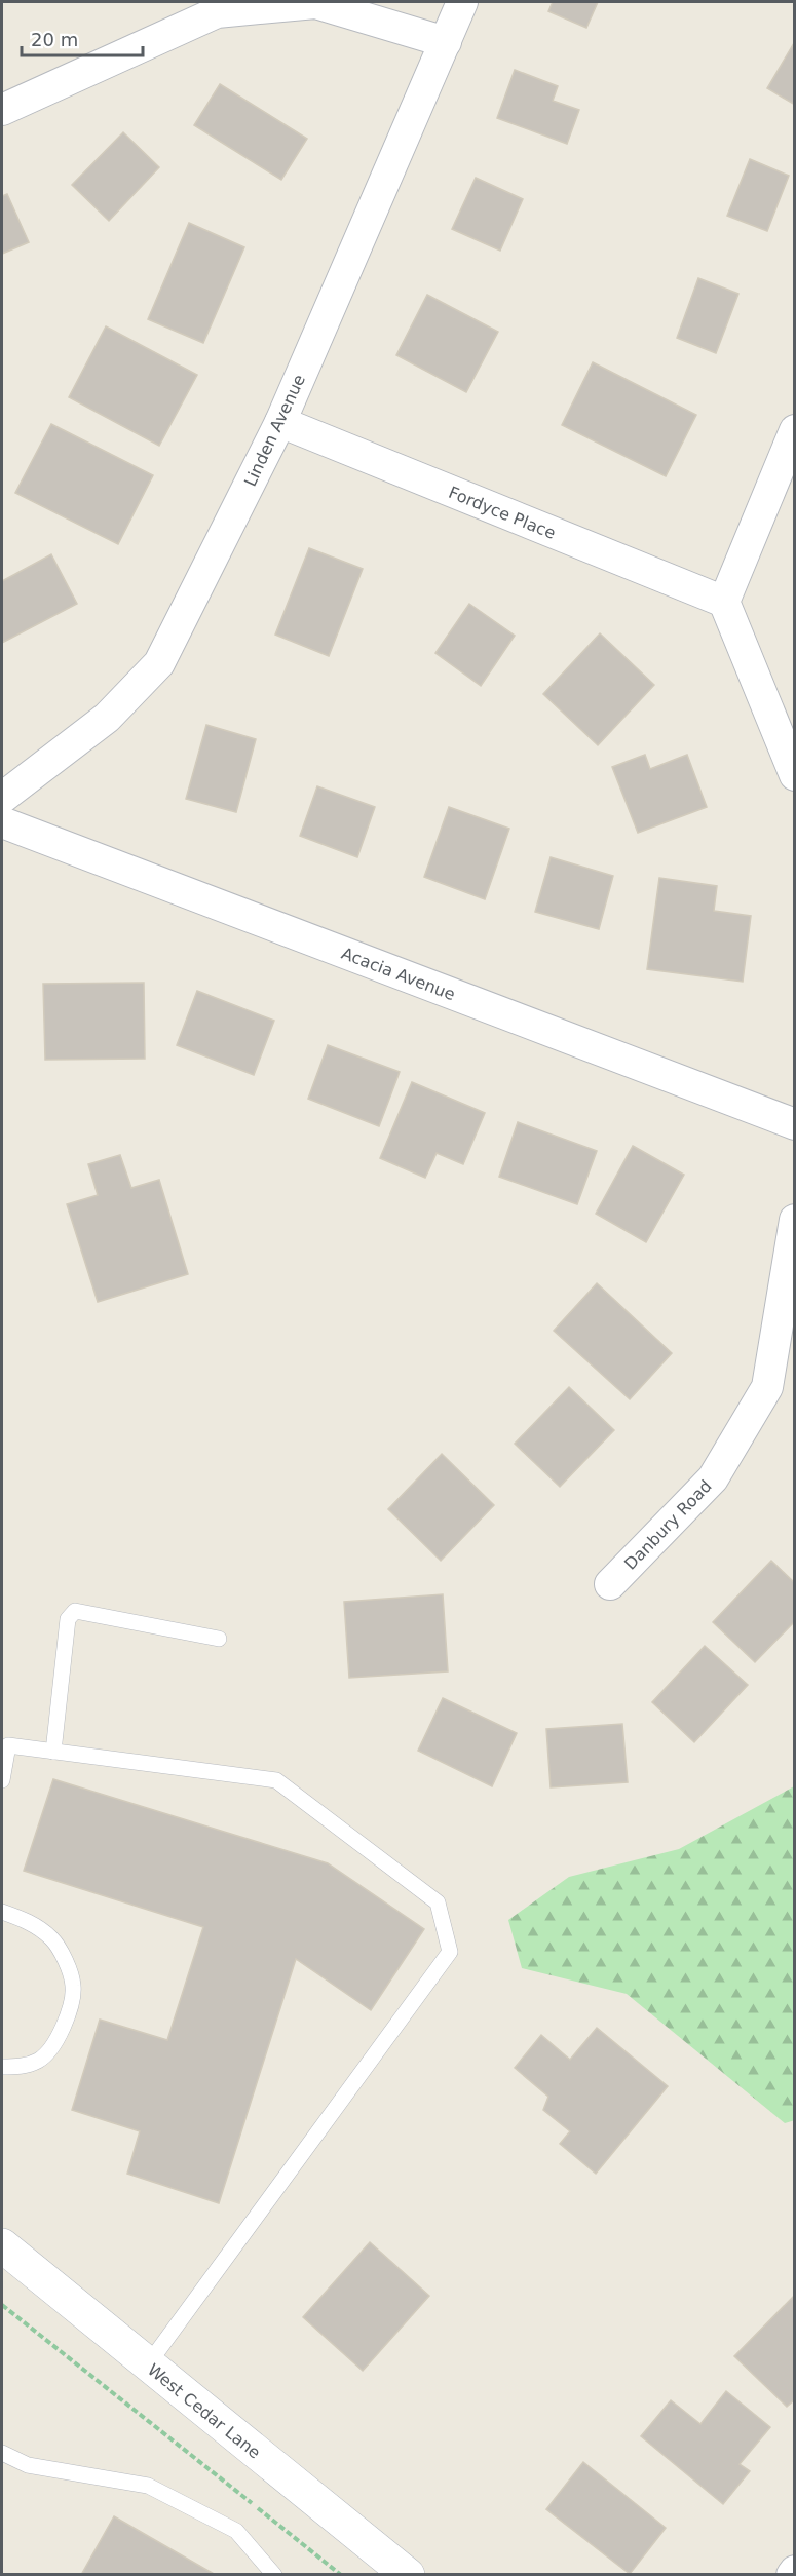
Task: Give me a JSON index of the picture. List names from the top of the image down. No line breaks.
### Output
{"streets":{"main road":["West Cedar Lane"],"street":["Linden Avenue","Fordyce Place","Acacia Avenue","Danbury Road"]},"crossings":[["Linden Avenue","Fordyce Place"]],"scale_bar":"20 m"}
